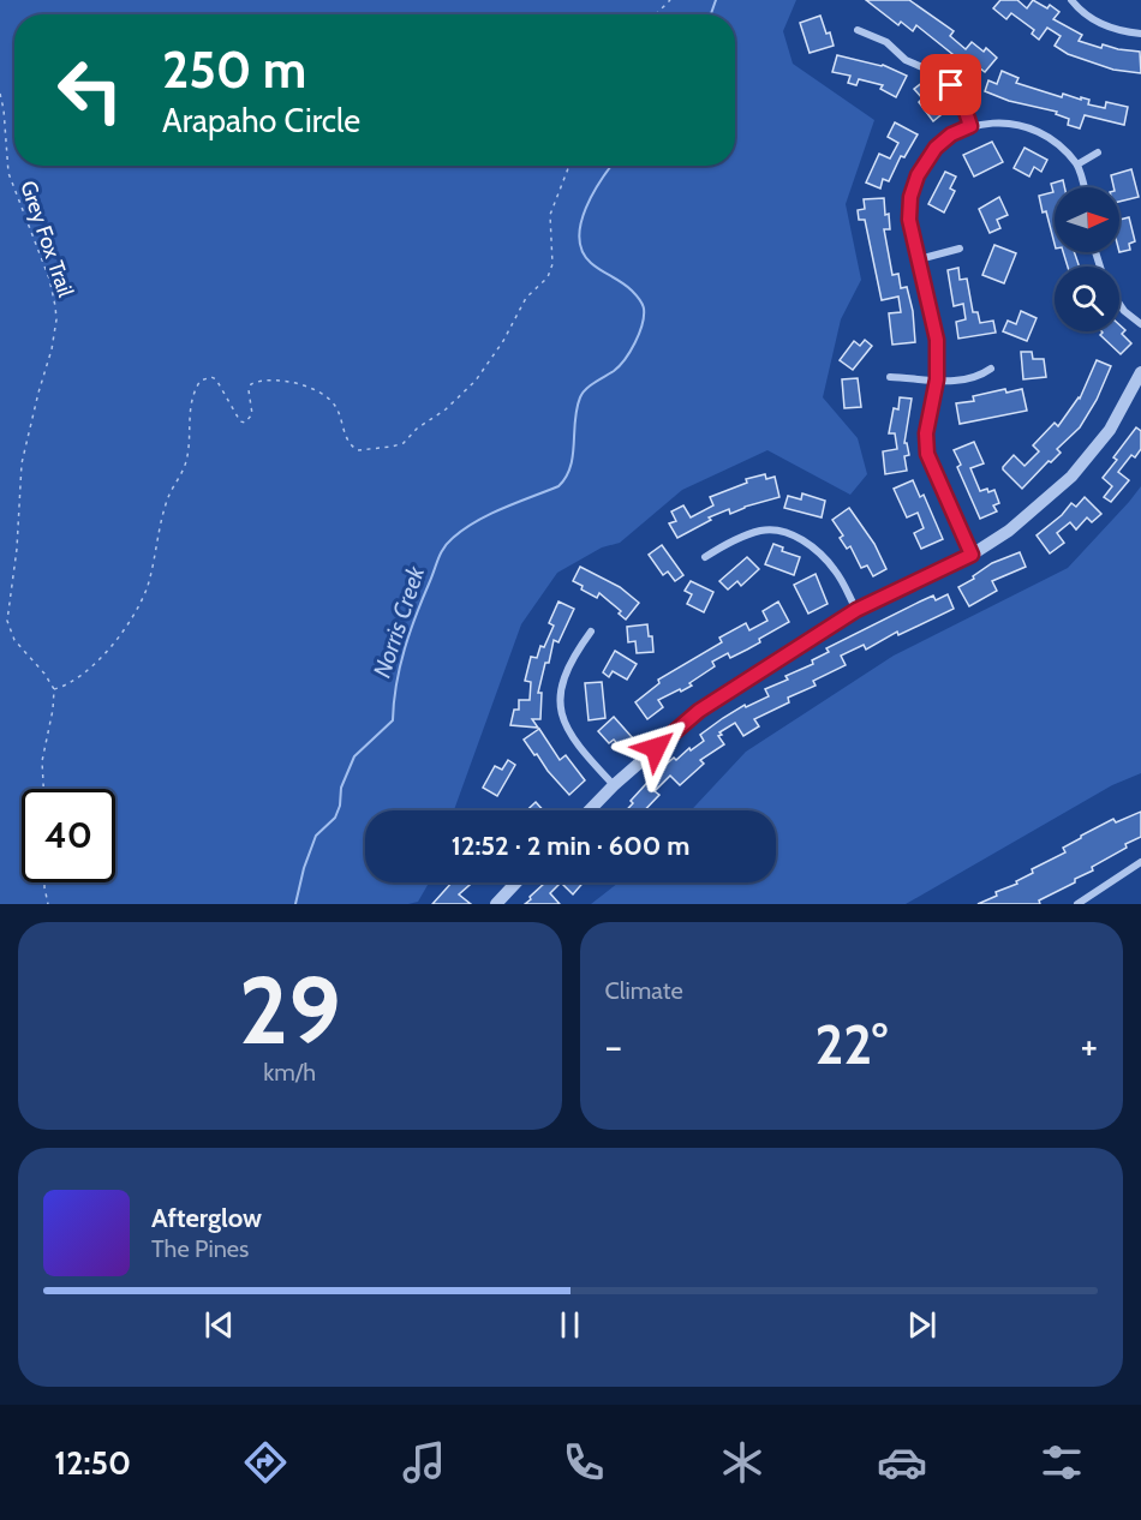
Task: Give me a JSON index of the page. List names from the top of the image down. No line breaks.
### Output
{"streets":{"path":["Grey Fox Trail"]},"water":["Norris Creek"],"north":"right","page":{"turn":["250 m","Arapaho Circle"],"limit":"40","trip":"12:52 · 2 min · 600 m","tile":[["29","km/h"],"Climate"],"heat":["−","22°","+"],"song":["Afterglow","The Pines"],"tabs":"12:50"}}
